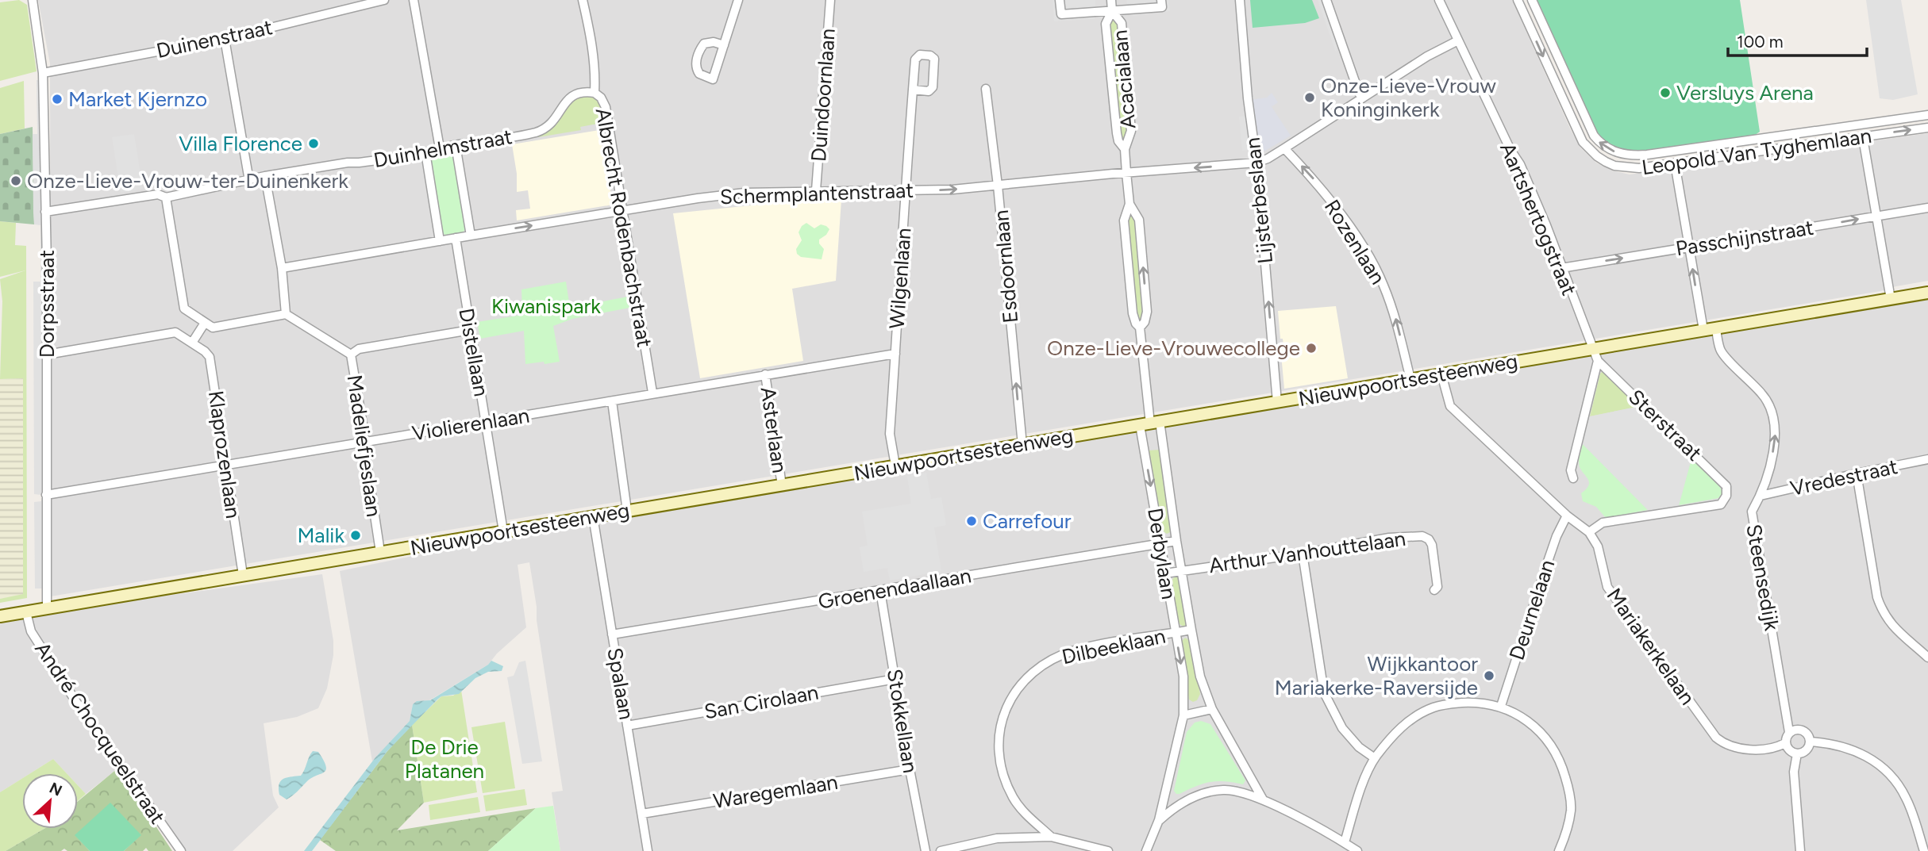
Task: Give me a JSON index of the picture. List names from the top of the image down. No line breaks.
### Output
{"streets":{"main road":["Nieuwpoortsesteenweg"],"street":["Duinenstraat","Acacialaan","Duindoornlaan","Duinhelmstraat","Leopold Van Tyghemlaan","Schermplantenstraat","Lijsterbeslaan","Aartshertogstraat","Albrecht Rodenbachstraat","Passchijnstraat","Rozenlaan","Esdoornlaan","Wilgenlaan","Dorpsstraat","Distellaan","Violierenlaan","Sterstraat","Asterlaan","Madeliefjeslaan","Klaprozenlaan","Vredestraat","Arthur Vanhouttelaan","Derbylaan","Steensedijk","Groenendaallaan","Deurnelaan","Dilbeeklaan","Mariakerkelaan","Spalaan","San Cirolaan","Stokkellaan","André Chocqueelstraat","Waregemlaan"]},"crossings":[["Duinenstraat","Dorpsstraat"],["Acacialaan","Schermplantenstraat"],["Acacialaan","Nieuwpoortsesteenweg"],["Acacialaan","Derbylaan"],["Duindoornlaan","Schermplantenstraat"],["Duinhelmstraat","Albrecht Rodenbachstraat"],["Duinhelmstraat","Dorpsstraat"],["Schermplantenstraat","Lijsterbeslaan"],["Schermplantenstraat","Albrecht Rodenbachstraat"],["Schermplantenstraat","Esdoornlaan"],["Schermplantenstraat","Wilgenlaan"],["Schermplantenstraat","Distellaan"],["Lijsterbeslaan","Nieuwpoortsesteenweg"],["Aartshertogstraat","Passchijnstraat"],["Aartshertogstraat","Nieuwpoortsesteenweg"],["Aartshertogstraat","Sterstraat"],["Albrecht Rodenbachstraat","Violierenlaan"],["Rozenlaan","Nieuwpoortsesteenweg"],["Esdoornlaan","Nieuwpoortsesteenweg"],["Wilgenlaan","Nieuwpoortsesteenweg"],["Wilgenlaan","Violierenlaan"],["Dorpsstraat","Nieuwpoortsesteenweg"],["Dorpsstraat","Violierenlaan"],["Distellaan","Nieuwpoortsesteenweg"],["Distellaan","Violierenlaan"],["Nieuwpoortsesteenweg","Sterstraat"],["Nieuwpoortsesteenweg","Asterlaan"],["Nieuwpoortsesteenweg","Madeliefjeslaan"],["Nieuwpoortsesteenweg","Klaprozenlaan"],["Nieuwpoortsesteenweg","Derbylaan"],["Nieuwpoortsesteenweg","Steensedijk"],["Nieuwpoortsesteenweg","Spalaan"],["Nieuwpoortsesteenweg","André Chocqueelstraat"],["Violierenlaan","Asterlaan"],["Violierenlaan","Madeliefjeslaan"],["Violierenlaan","Klaprozenlaan"],["Sterstraat","Mariakerkelaan"],["Vredestraat","Steensedijk"],["Arthur Vanhouttelaan","Derbylaan"],["Derbylaan","Groenendaallaan"],["Derbylaan","Dilbeeklaan"],["Steensedijk","Mariakerkelaan"],["Groenendaallaan","Spalaan"],["Groenendaallaan","Stokkellaan"],["Spalaan","San Cirolaan"],["Spalaan","Waregemlaan"],["San Cirolaan","Stokkellaan"],["Stokkellaan","Waregemlaan"]],"one_way":["Lijsterbeslaan","Passchijnstraat","Rozenlaan","Esdoornlaan","Steensedijk"],"parks":["Kiwanispark","De Drie Platanen"],"places":["Versluys Arena","Onze-Lieve-Vrouw Koninginkerk","Market Kjernzo","Villa Florence","Onze-Lieve-Vrouw-ter-Duinenkerk","Onze-Lieve-Vrouwecollege","Carrefour","Malik","Wijkkantoor Mariakerke-Raversijde"],"scale_bar":"100 m","north":"top right"}
